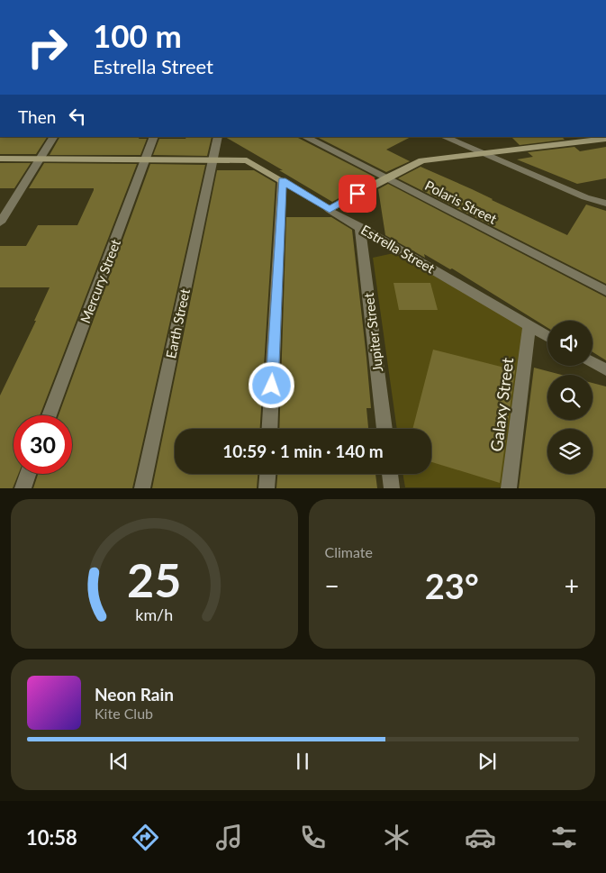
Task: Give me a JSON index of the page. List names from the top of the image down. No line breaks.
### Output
{"streets":{"street":["Polaris Street","Estrella Street","Mercury Street","Earth Street","Jupiter Street","Galaxy Street"]},"crossings":[["Estrella Street","Mercury Street"],["Estrella Street","Earth Street"],["Estrella Street","Jupiter Street"],["Estrella Street","Galaxy Street"]],"page":{"turn":["100 m","Estrella Street"],"then":"Then","limit":"30","trip":"10:59 · 1 min · 140 m","tile":"Climate","heat":["−","23°","+"],"song":["Neon Rain","Kite Club"],"tabs":"10:58","gauge":["25","km/h"]}}
